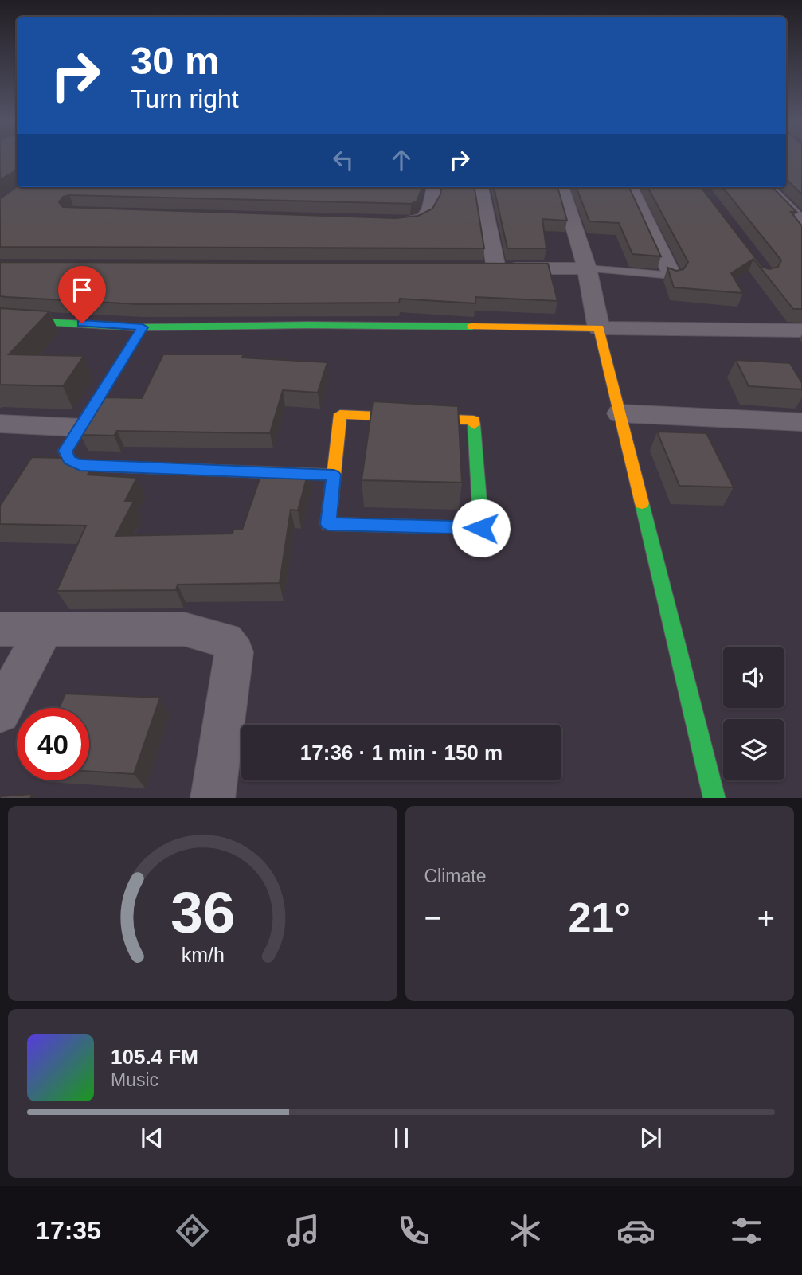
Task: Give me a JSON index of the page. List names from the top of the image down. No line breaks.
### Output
{"page":{"turn":["30 m","Turn right"],"limit":"40","trip":"17:36 · 1 min · 150 m","tile":"Climate","heat":["−","21°","+"],"song":["105.4 FM","Music"],"tabs":"17:35","gauge":["36","km/h"]}}
